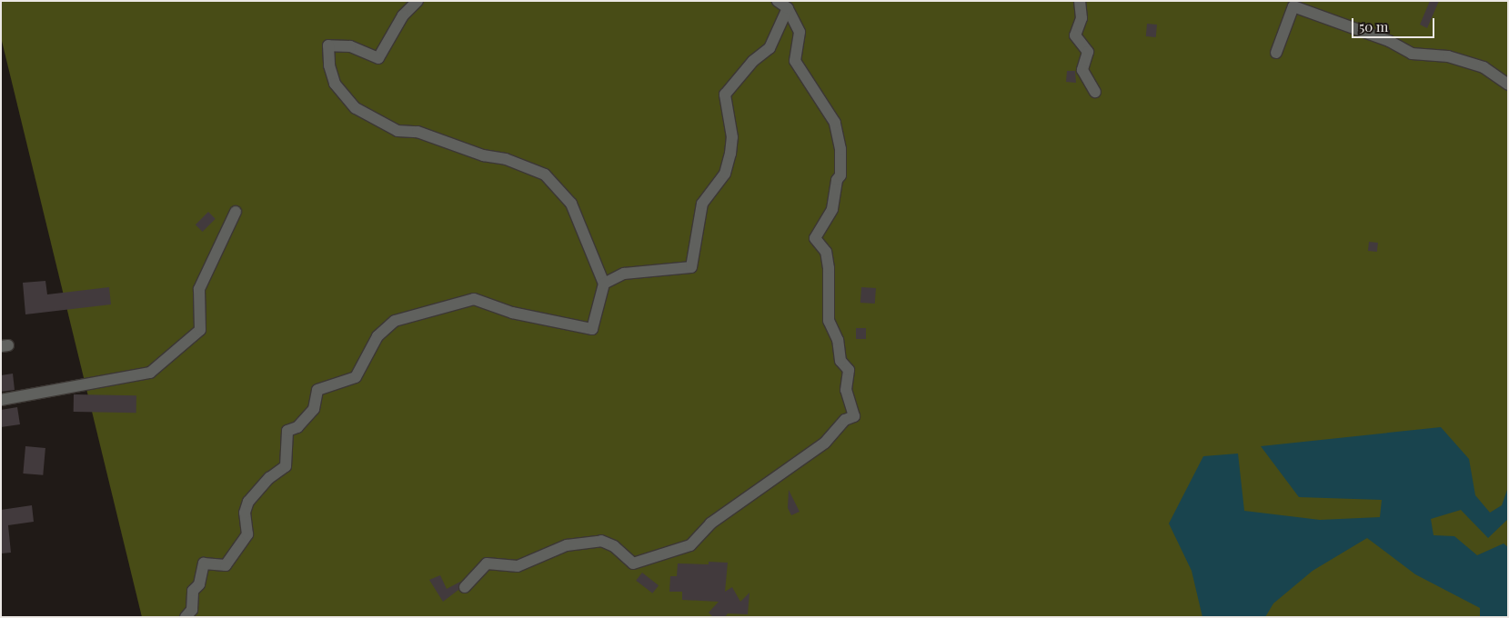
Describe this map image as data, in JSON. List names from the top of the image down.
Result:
{
  "scale_bar": "50 m"
}
